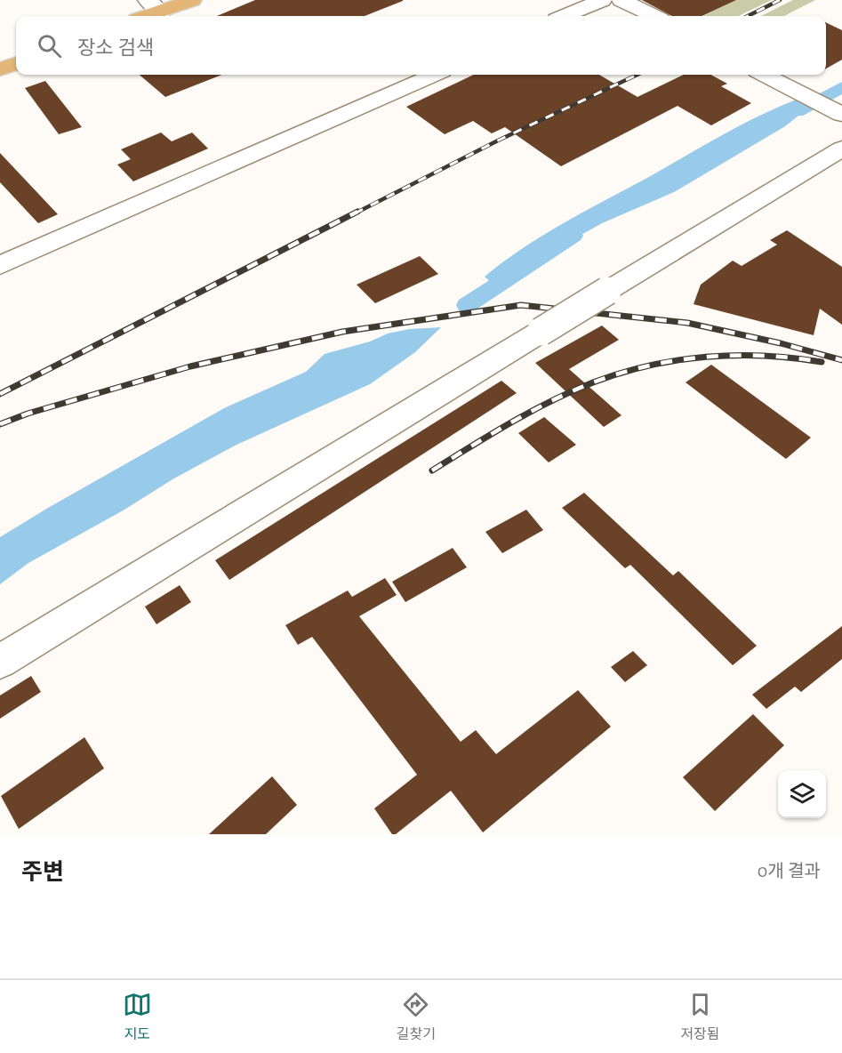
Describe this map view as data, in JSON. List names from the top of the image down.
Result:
{
  "page": {
    "search": "장소 검색",
    "heading": ["주변", "0개 결과"],
    "nav": ["지도", "길찾기", "저장됨"]
  }
}
